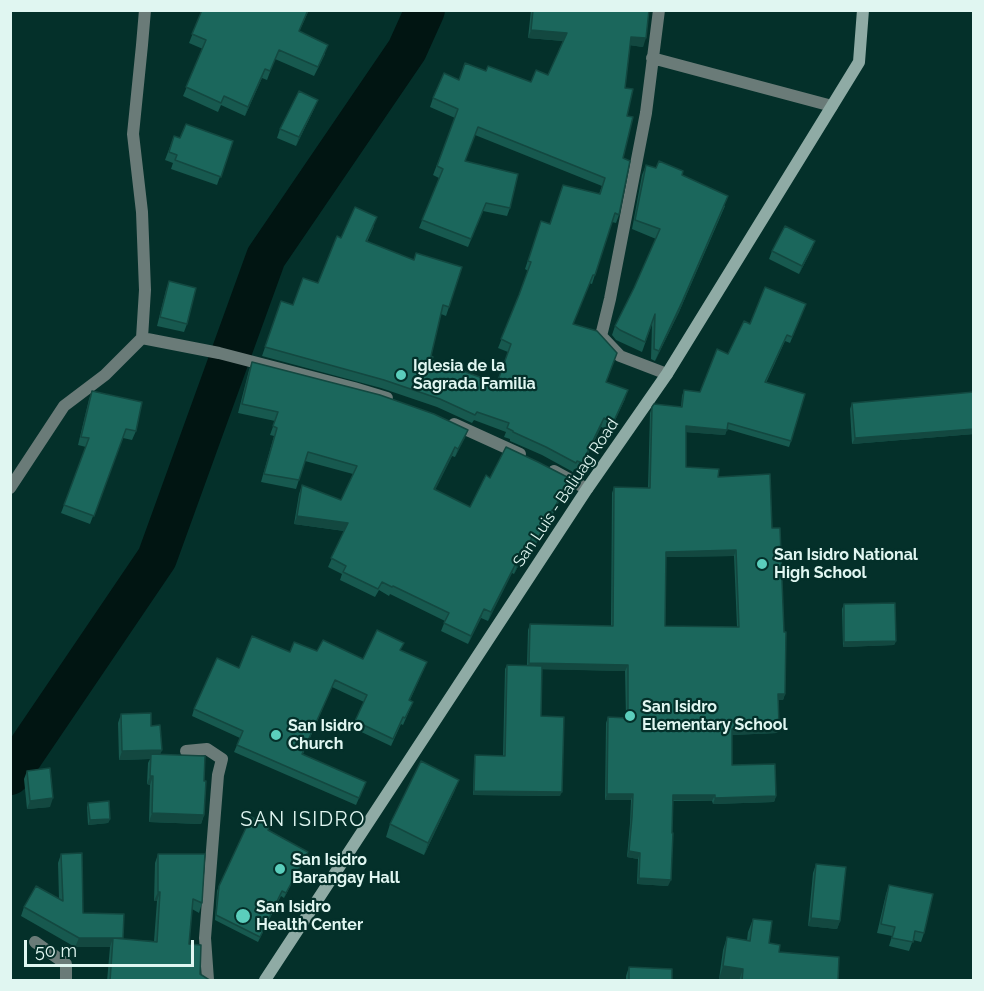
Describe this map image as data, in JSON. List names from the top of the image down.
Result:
{
  "streets": {
    "main road": ["San Luis - Baliuag Road"]
  },
  "districts": ["SAN ISIDRO"],
  "places": [
    "Iglesia de la Sagrada Familia",
    "San Isidro National High School",
    "San Isidro Elementary School",
    "San Isidro Church",
    "San Isidro Barangay Hall",
    "San Isidro Health Center"
  ],
  "scale_bar": "50 m"
}
